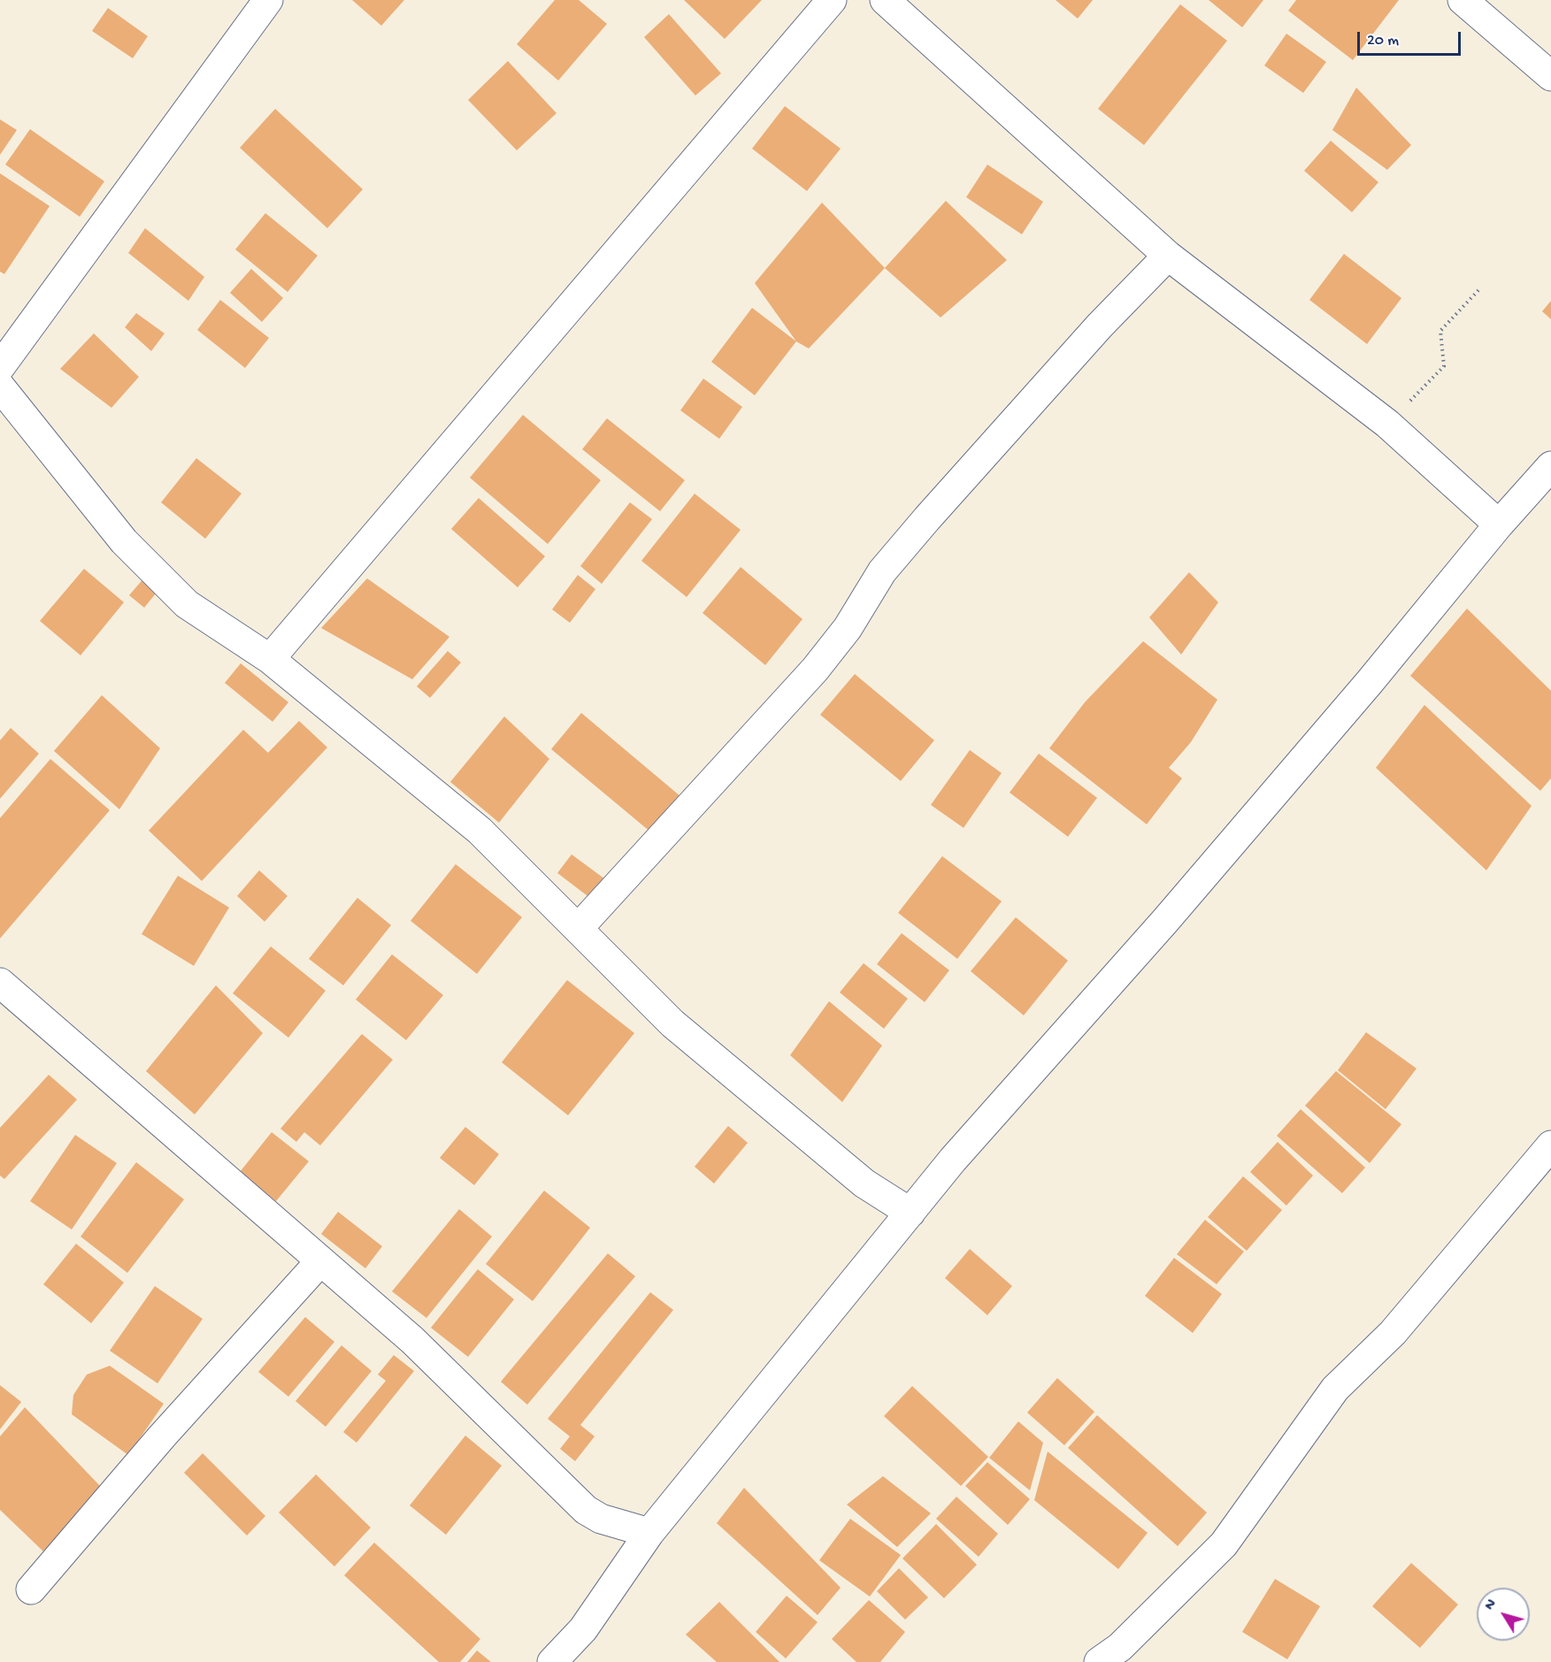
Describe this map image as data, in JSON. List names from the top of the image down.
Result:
{
  "scale_bar": "20 m",
  "north": "top left"
}
